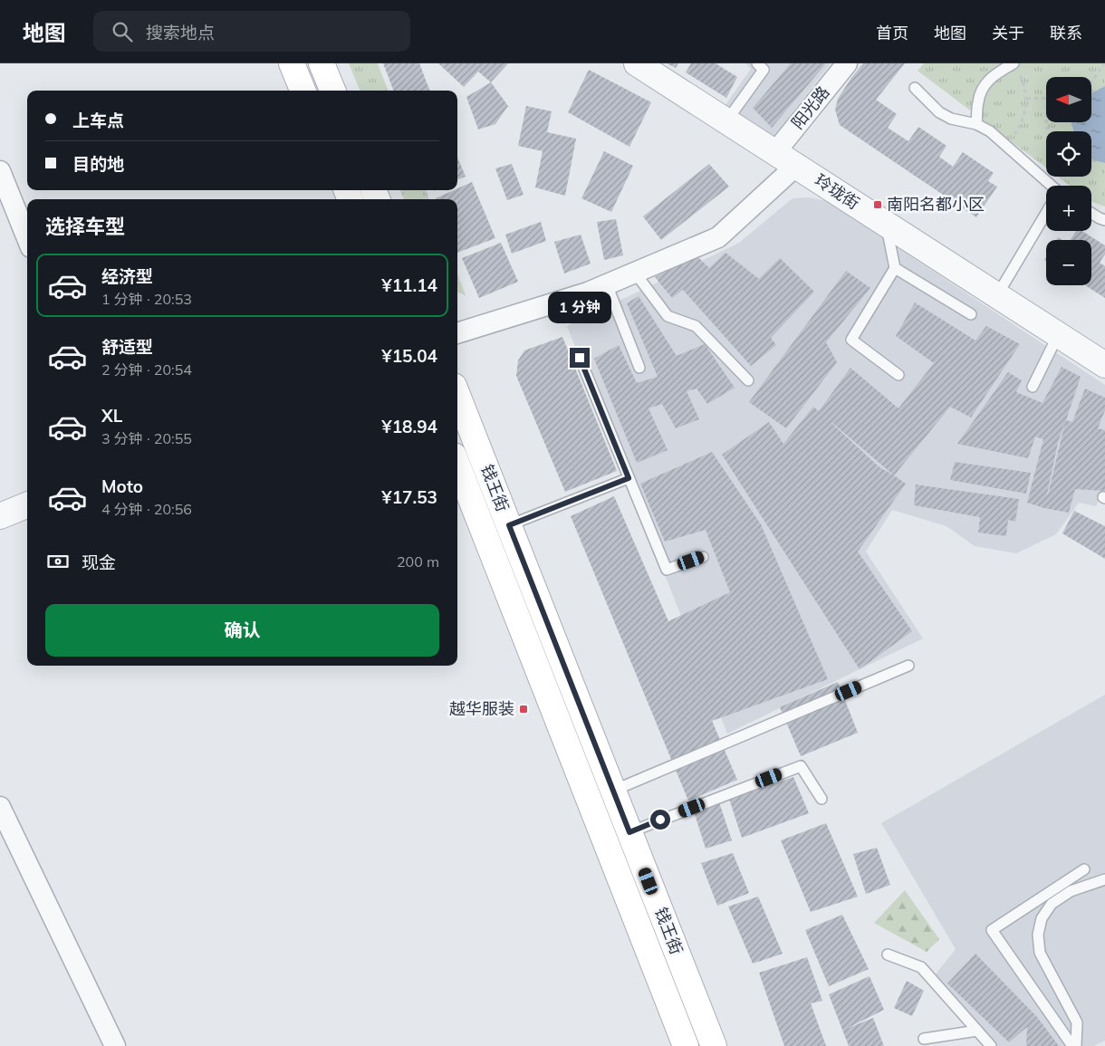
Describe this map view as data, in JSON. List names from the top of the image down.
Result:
{
  "streets": {
    "main road": ["钱王街"],
    "street": ["阳光路", "玲珑街"]
  },
  "crossings": [
    ["阳光路", "玲珑街"]
  ],
  "places": {
    "transit": ["南阳名都小区", "越华服装"]
  },
  "north": "left",
  "page": {
    "header": "地图",
    "search": "搜索地点",
    "nav": [
      "首页",
      "地图",
      "关于",
      "联系"
    ],
    "map_buttons": ["+", "−"],
    "banner": ["上车点", "目的地"],
    "heading": "选择车型",
    "list": [
      {
        "name": "经济型",
        "note": "1 分钟 · 20:53",
        "value": "¥11.14"
      },
      {
        "name": "舒适型",
        "note": "2 分钟 · 20:54",
        "value": "¥15.04"
      },
      {
        "name": "XL",
        "note": "3 分钟 · 20:55",
        "value": "¥18.94"
      },
      {
        "name": "Moto",
        "note": "4 分钟 · 20:56",
        "value": "¥17.53"
      }
    ],
    "bubble": "1 分钟",
    "pay": ["现金", "200 m"],
    "buttons": "确认"
  }
}
